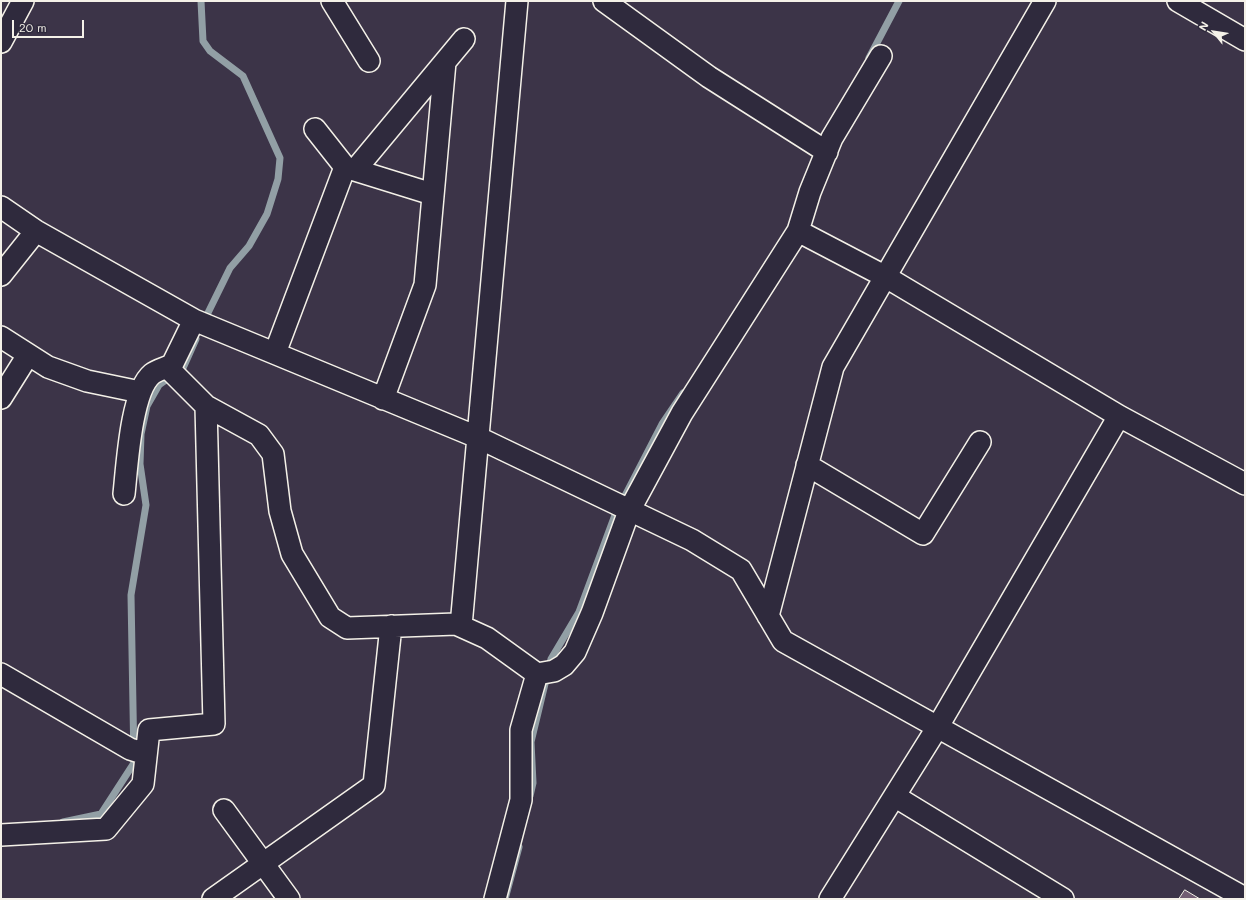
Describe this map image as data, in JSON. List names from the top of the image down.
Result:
{
  "scale_bar": "20 m",
  "north": "top left"
}
